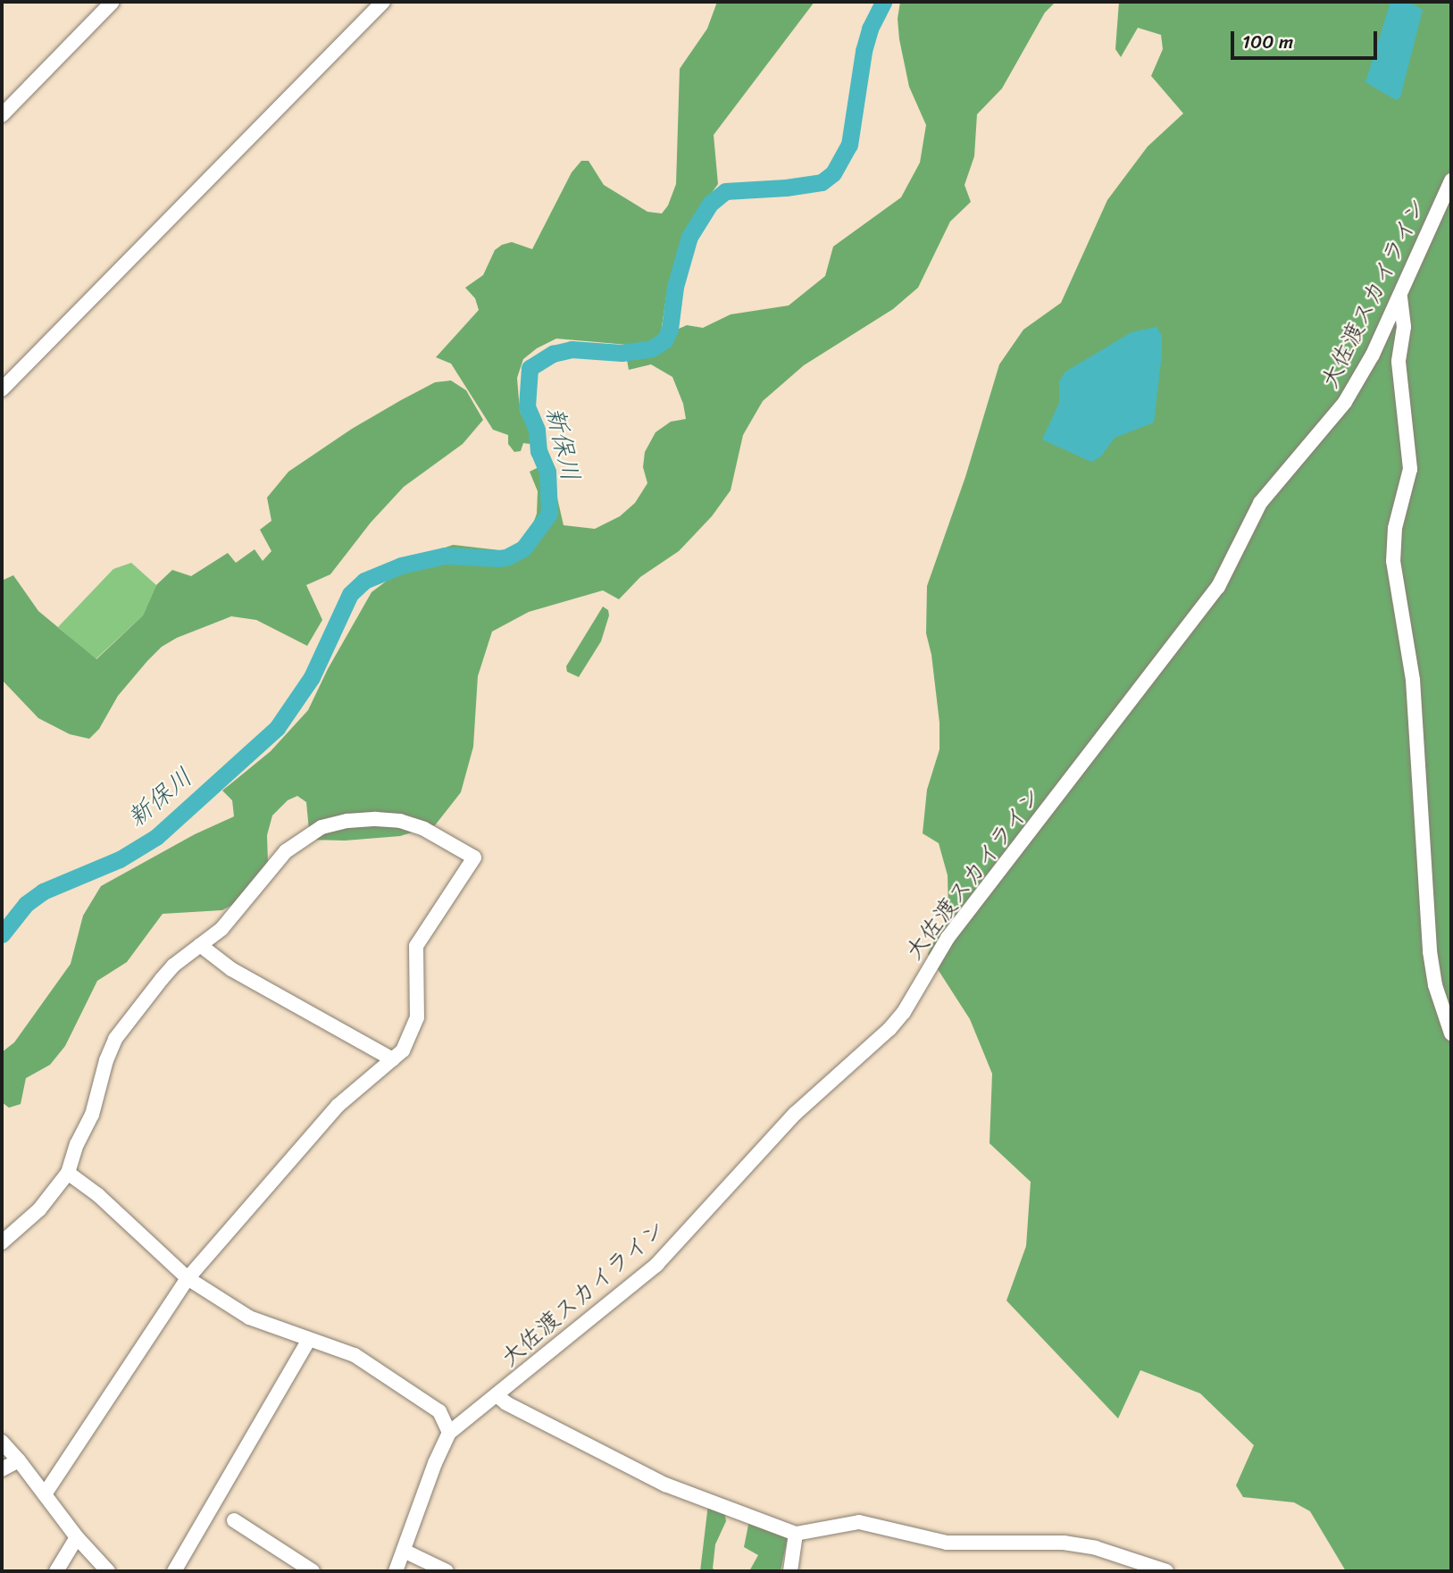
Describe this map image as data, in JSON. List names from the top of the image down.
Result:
{
  "streets": {
    "street": ["大佐渡スカイライン"]
  },
  "water": ["新保川"],
  "scale_bar": "100 m"
}
